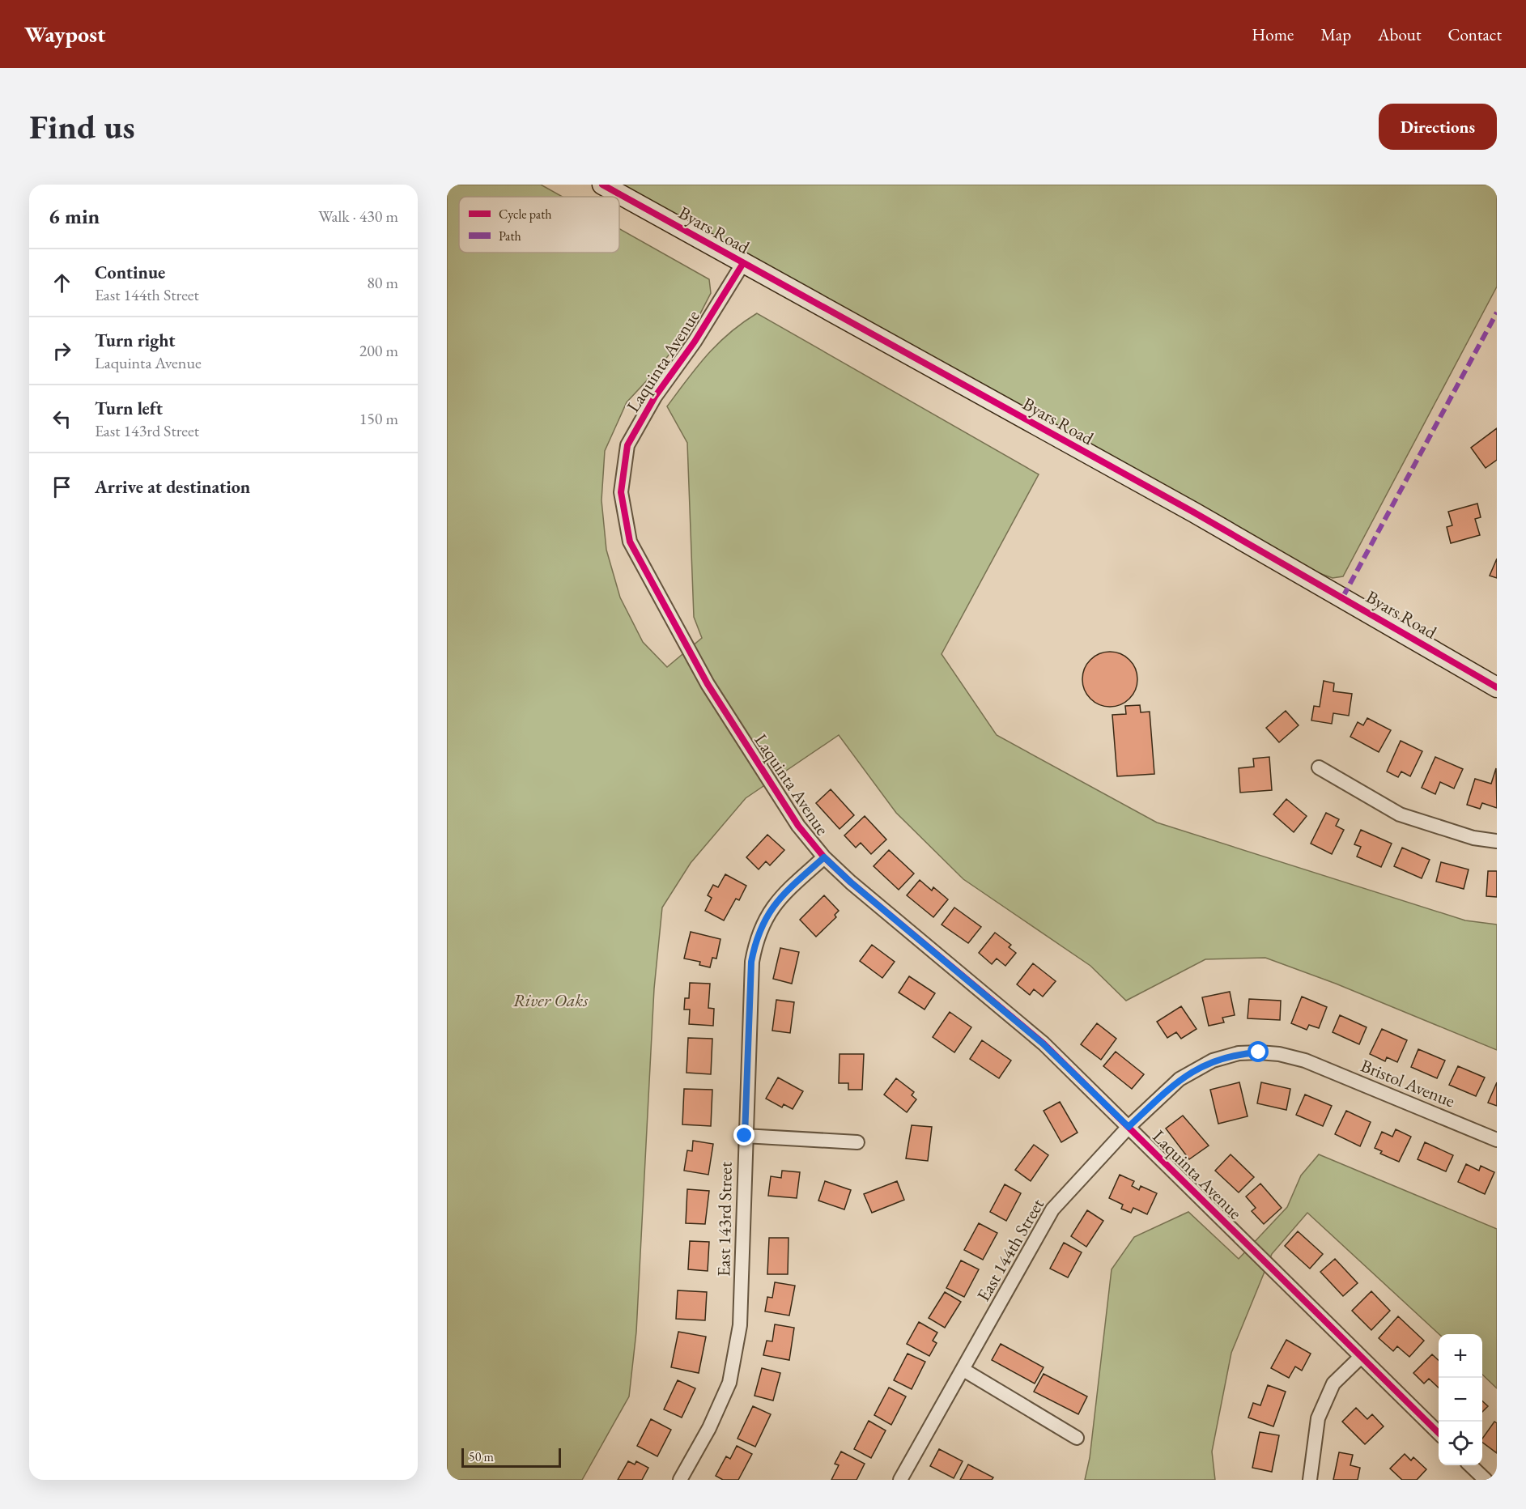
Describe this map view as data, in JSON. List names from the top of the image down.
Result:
{
  "streets": {
    "street": [
      "Byars Road",
      "Laquinta Avenue",
      "Bristol Avenue",
      "East 143rd Street",
      "East 144th Street"
    ]
  },
  "crossings": [
    ["Byars Road", "Laquinta Avenue"],
    ["Laquinta Avenue", "East 143rd Street"],
    ["Laquinta Avenue", "East 144th Street"],
    ["Bristol Avenue", "East 144th Street"]
  ],
  "parks": ["River Oaks"],
  "legend": ["Cycle path", "Path"],
  "scale_bar": "50 m",
  "page": {
    "header": "Waypost",
    "nav": [
      "Home",
      "Map",
      "About",
      "Contact"
    ],
    "buttons": "Directions",
    "title": "Find us",
    "heading": ["6 min", "Walk · 430 m"],
    "list": [
      ["Continue", "East 144th Street", "80 m"],
      ["Turn right", "Laquinta Avenue", "200 m"],
      ["Turn left", "East 143rd Street", "150 m"],
      "Arrive at destination"
    ],
    "map_buttons": ["+", "−"],
    "scale": "50 m"
  }
}
